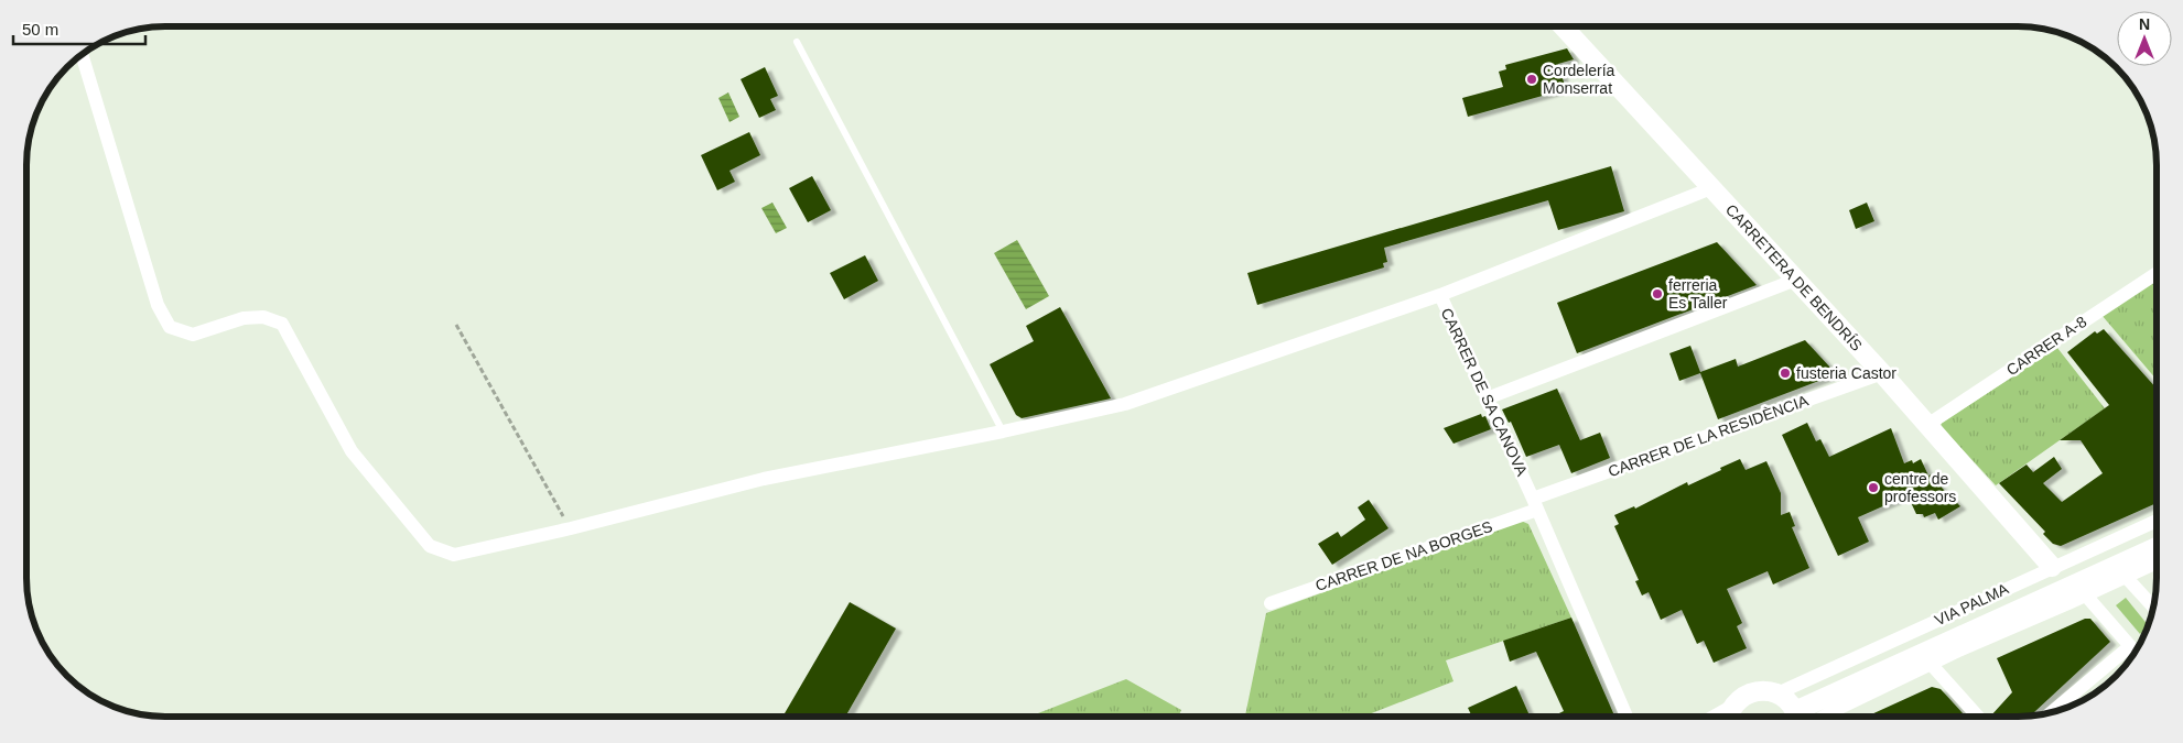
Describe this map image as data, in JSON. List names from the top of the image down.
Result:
{
  "streets": {
    "street": [
      "CARRETERA DE BENDRÍS",
      "CARRER A-8",
      "CARRER DE SA CANOVA",
      "CARRER DE LA RESIDÈNCIA",
      "CARRER DE NA BORGES",
      "VIA PALMA"
    ]
  },
  "crossings": [
    ["CARRETERA DE BENDRÍS", "CARRER A-8"],
    ["CARRETERA DE BENDRÍS", "CARRER DE SA CANOVA"],
    ["CARRETERA DE BENDRÍS", "CARRER DE LA RESIDÈNCIA"],
    ["CARRETERA DE BENDRÍS", "VIA PALMA"],
    ["CARRER DE SA CANOVA", "CARRER DE LA RESIDÈNCIA"],
    ["CARRER DE SA CANOVA", "CARRER DE NA BORGES"],
    ["CARRER DE LA RESIDÈNCIA", "CARRER DE NA BORGES"]
  ],
  "places": [
    "Cordelería Monserrat",
    "ferreria Es Taller",
    "fusteria Castor",
    "centre de professors"
  ],
  "scale_bar": "50 m",
  "north": "top"
}
